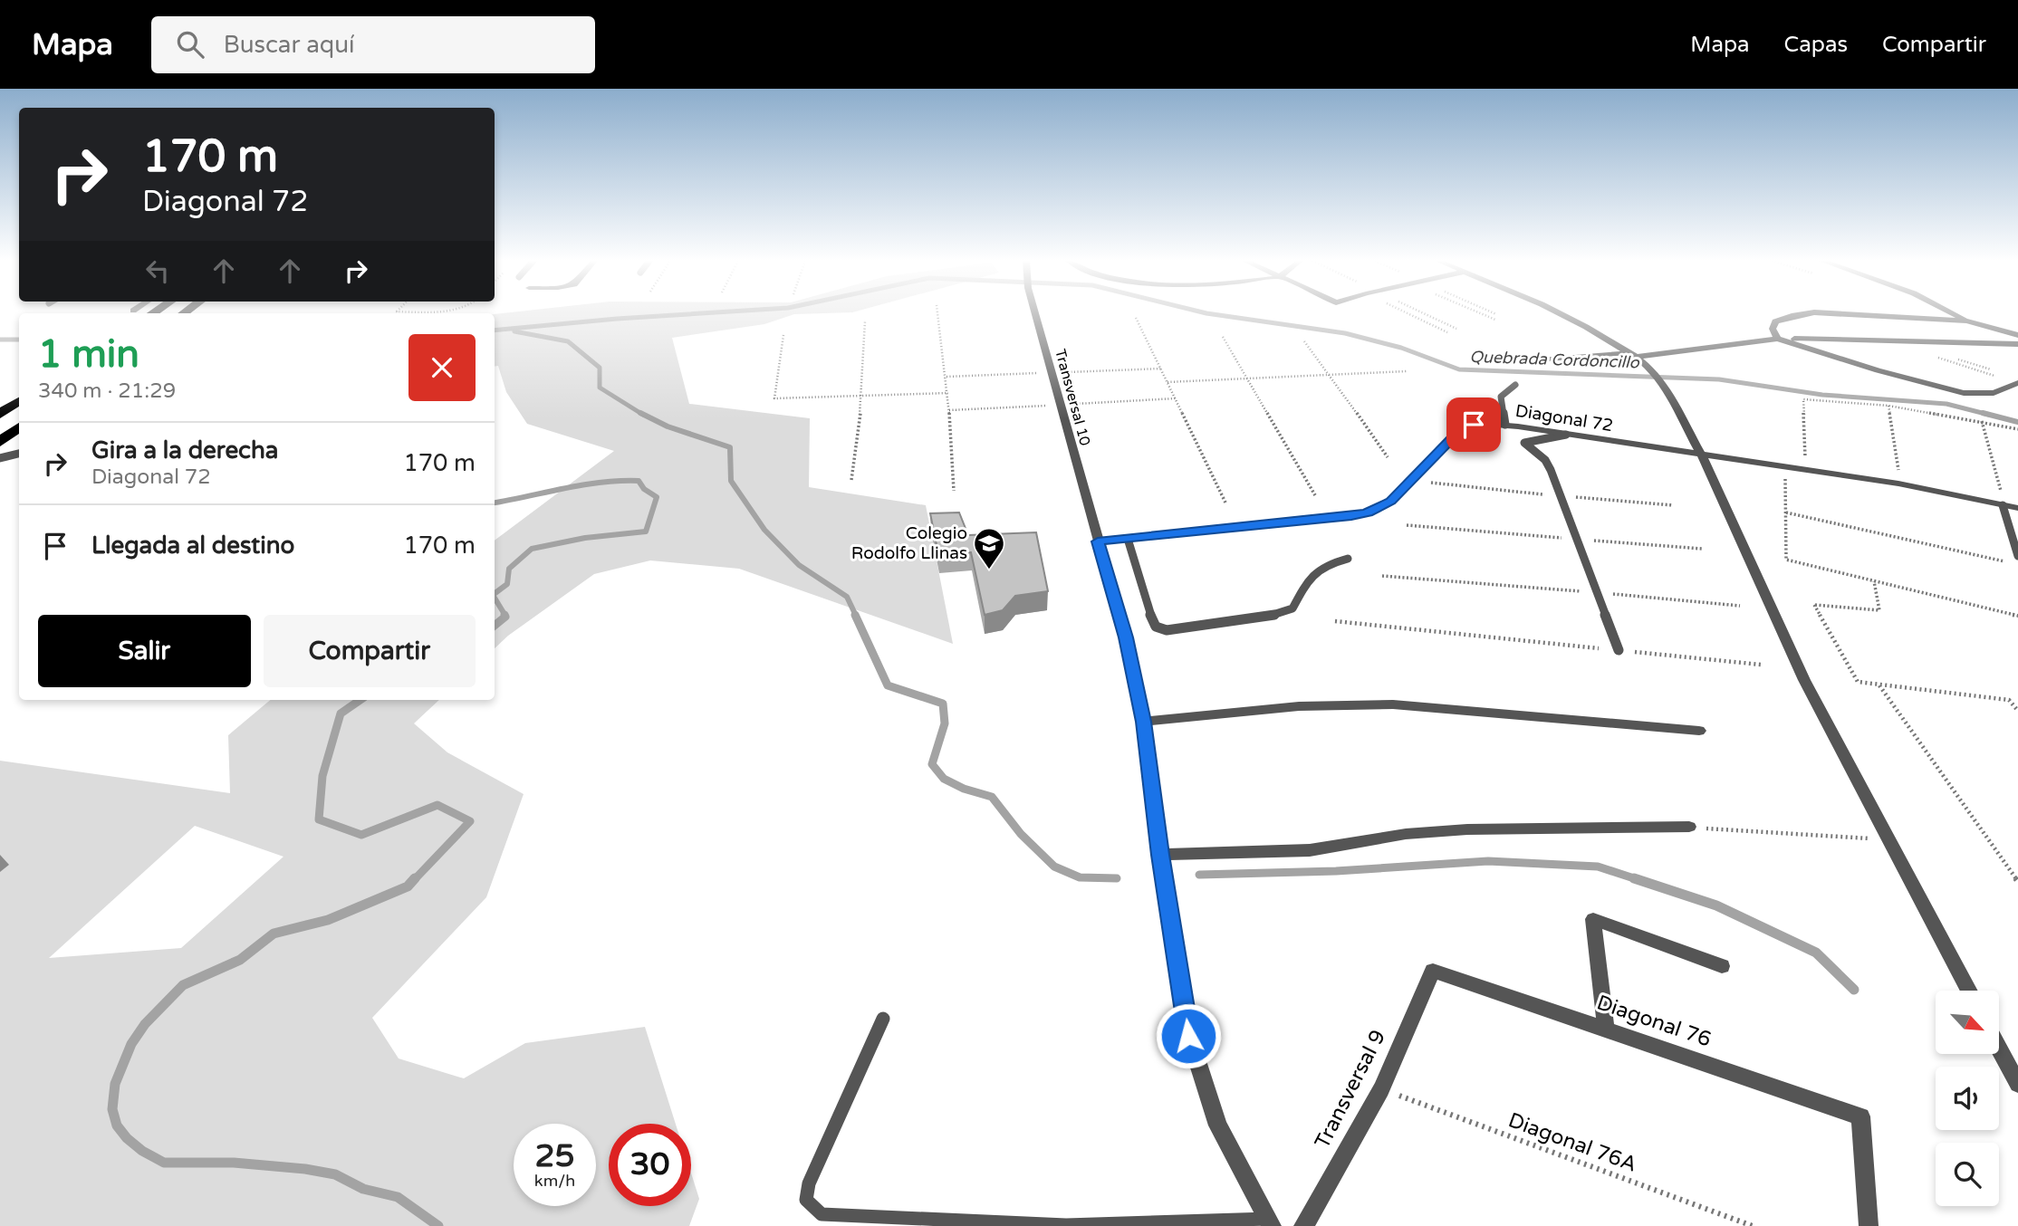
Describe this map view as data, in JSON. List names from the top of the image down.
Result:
{
  "streets": {
    "street": [
      "Transversal 10",
      "Diagonal 72",
      "Diagonal 76",
      "Transversal 9"
    ],
    "path": ["Diagonal 76A"]
  },
  "crossings": [
    ["Transversal 10", "Diagonal 72"],
    ["Diagonal 76", "Transversal 9"],
    ["Transversal 9", "Diagonal 76A"]
  ],
  "water": ["Quebrada Cordoncillo"],
  "places": {
    "school or university": ["Colegio Rodolfo Llinas"]
  },
  "north": "bottom right",
  "page": {
    "header": "Mapa",
    "search": "Buscar aquí",
    "nav": ["Mapa", "Capas", "Compartir"],
    "turn": ["170 m", "Diagonal 72"],
    "heading": ["1 min", "340 m · 21:29"],
    "list": [
      {
        "name": "Gira a la derecha",
        "note": "Diagonal 72",
        "value": "170 m"
      },
      {
        "name": "Llegada al destino",
        "value": "170 m"
      }
    ],
    "buttons": ["Salir", "Compartir"],
    "speed": "25 km/h",
    "limit": "30"
  }
}
